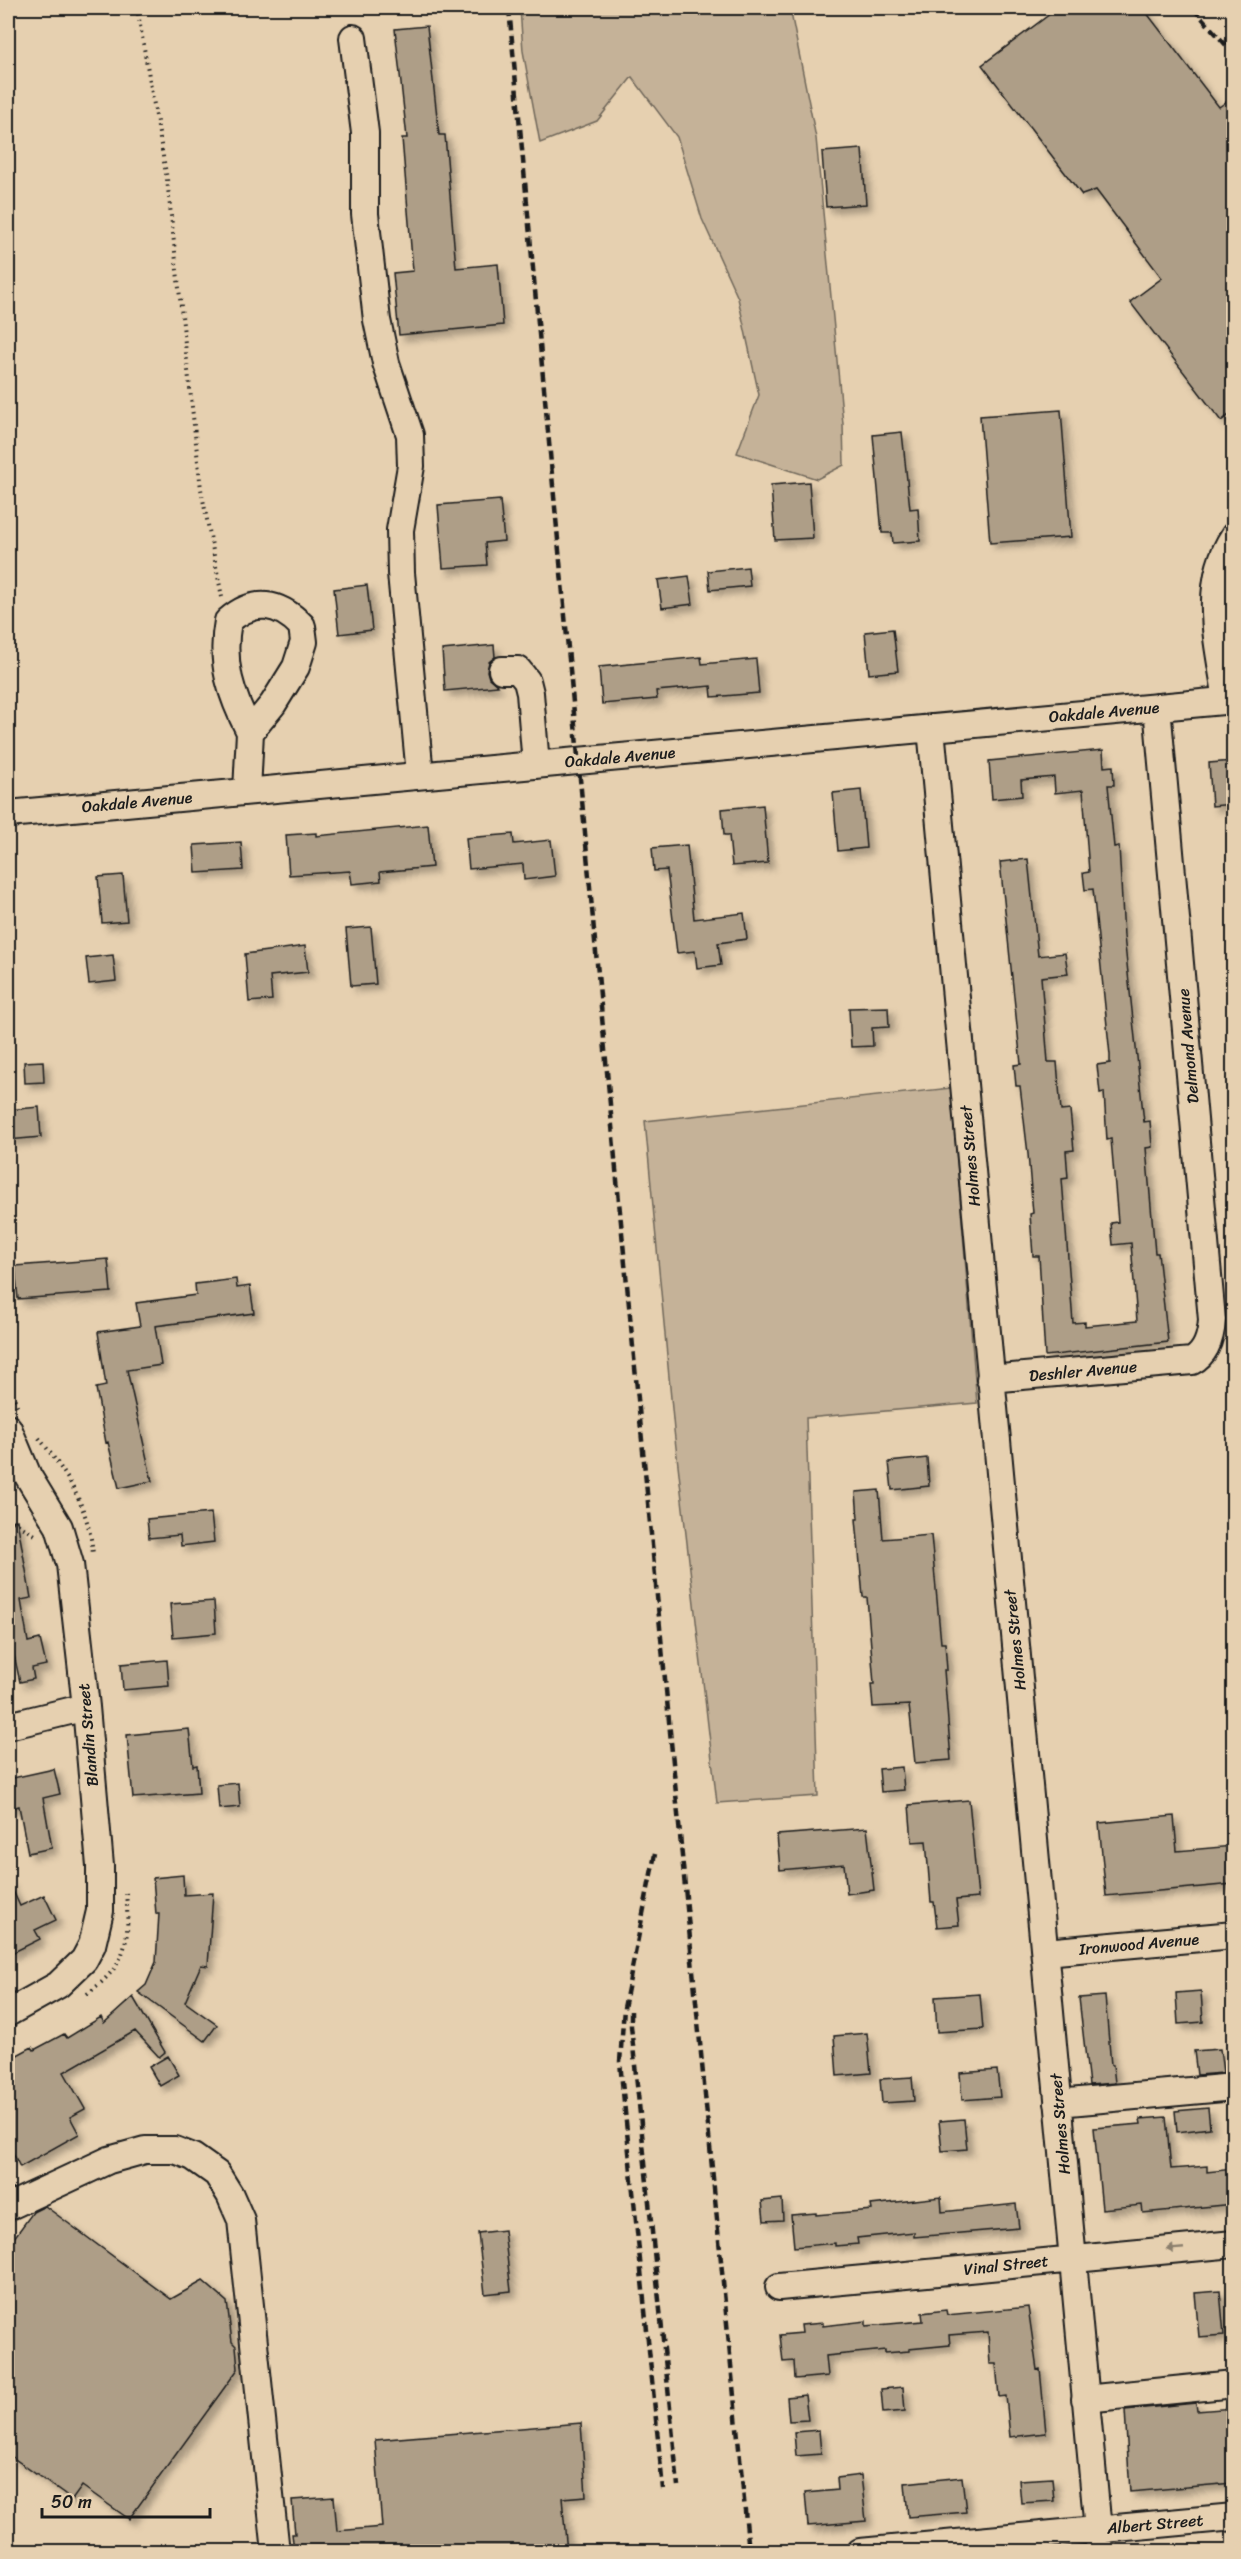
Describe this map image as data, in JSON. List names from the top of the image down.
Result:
{
  "streets": {
    "street": [
      "Oakdale Avenue",
      "Delmond Avenue",
      "Holmes Street",
      "Deshler Avenue",
      "Blandin Street",
      "Ironwood Avenue",
      "Vinal Street",
      "Albert Street"
    ]
  },
  "crossings": [
    ["Oakdale Avenue", "Delmond Avenue"],
    ["Oakdale Avenue", "Holmes Street"],
    ["Delmond Avenue", "Deshler Avenue"],
    ["Holmes Street", "Deshler Avenue"],
    ["Holmes Street", "Ironwood Avenue"],
    ["Holmes Street", "Vinal Street"],
    ["Holmes Street", "Albert Street"]
  ],
  "scale_bar": "50 m"
}
